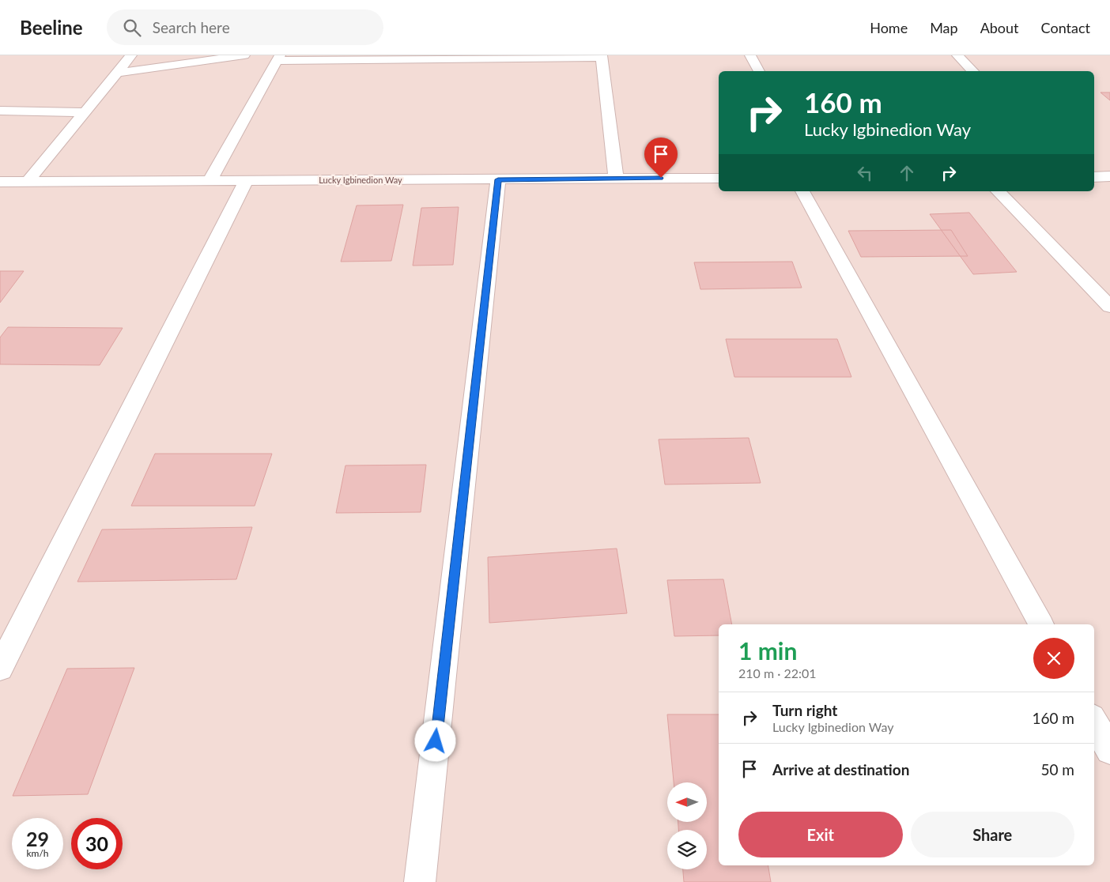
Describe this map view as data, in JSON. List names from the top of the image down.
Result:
{
  "streets": {
    "street": ["Lucky Igbinedion Way"]
  },
  "north": "left",
  "page": {
    "header": "Beeline",
    "search": "Search here",
    "nav": [
      "Home",
      "Map",
      "About",
      "Contact"
    ],
    "turn": ["160 m", "Lucky Igbinedion Way"],
    "heading": ["1 min", "210 m · 22:01"],
    "list": [
      {
        "name": "Turn right",
        "note": "Lucky Igbinedion Way",
        "value": "160 m"
      },
      {
        "name": "Arrive at destination",
        "value": "50 m"
      }
    ],
    "buttons": ["Exit", "Share"],
    "speed": "29 km/h",
    "limit": "30"
  }
}
